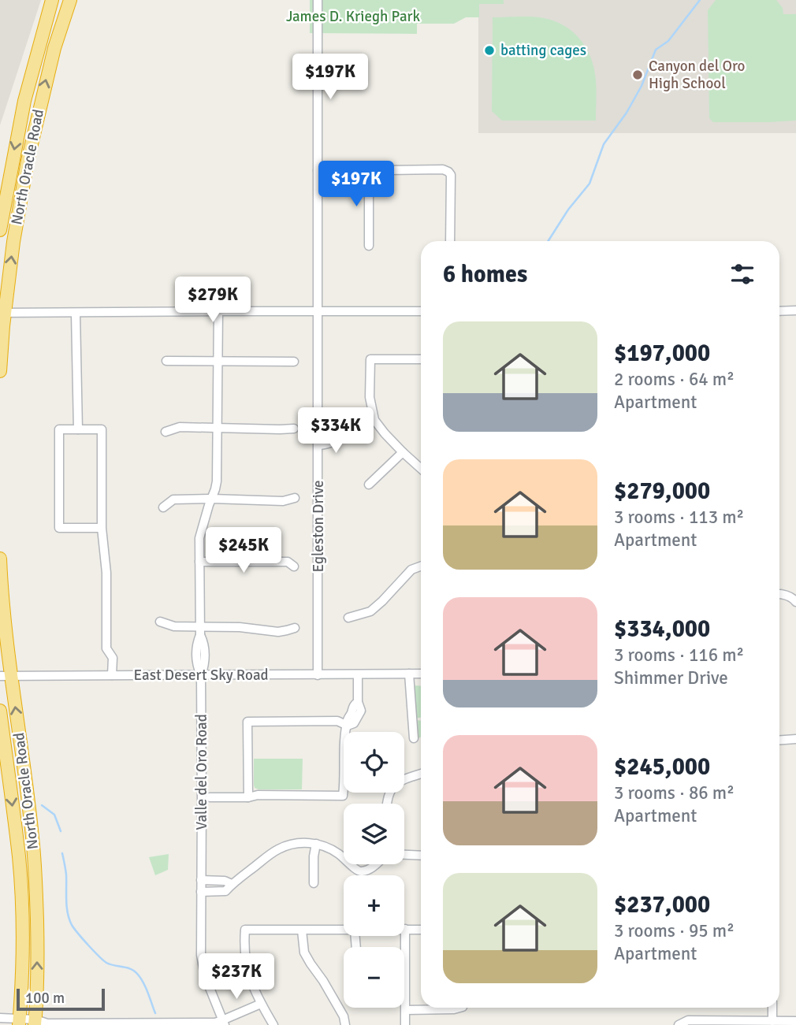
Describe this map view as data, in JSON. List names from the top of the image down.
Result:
{
  "streets": {
    "highway": ["North Oracle Road"],
    "street": ["Egleston Drive", "East Desert Sky Road", "Valle del Oro Road"]
  },
  "crossings": [
    ["North Oracle Road", "East Desert Sky Road"],
    ["Egleston Drive", "East Desert Sky Road"],
    ["East Desert Sky Road", "Valle del Oro Road"]
  ],
  "parks": ["James D. Kriegh Park"],
  "places": ["batting cages", "Canyon del Oro High School"],
  "scale_bar": "100 m",
  "page": {
    "price": [
      "$197K",
      "$197K",
      "$279K",
      "$334K",
      "$245K",
      "$237K"
    ],
    "heading": "6 homes",
    "list": [
      {
        "name": "$197,000",
        "note": "2 rooms · 64 m² · Apartment"
      },
      {
        "name": "$279,000",
        "note": "3 rooms · 113 m² · Apartment"
      },
      {
        "name": "$334,000",
        "note": "3 rooms · 116 m² · Shimmer Drive"
      },
      {
        "name": "$245,000",
        "note": "3 rooms · 86 m² · Apartment"
      },
      {
        "name": "$237,000",
        "note": "3 rooms · 95 m² · Apartment"
      }
    ],
    "map_buttons": ["+", "−"],
    "scale": "100 m"
  }
}
